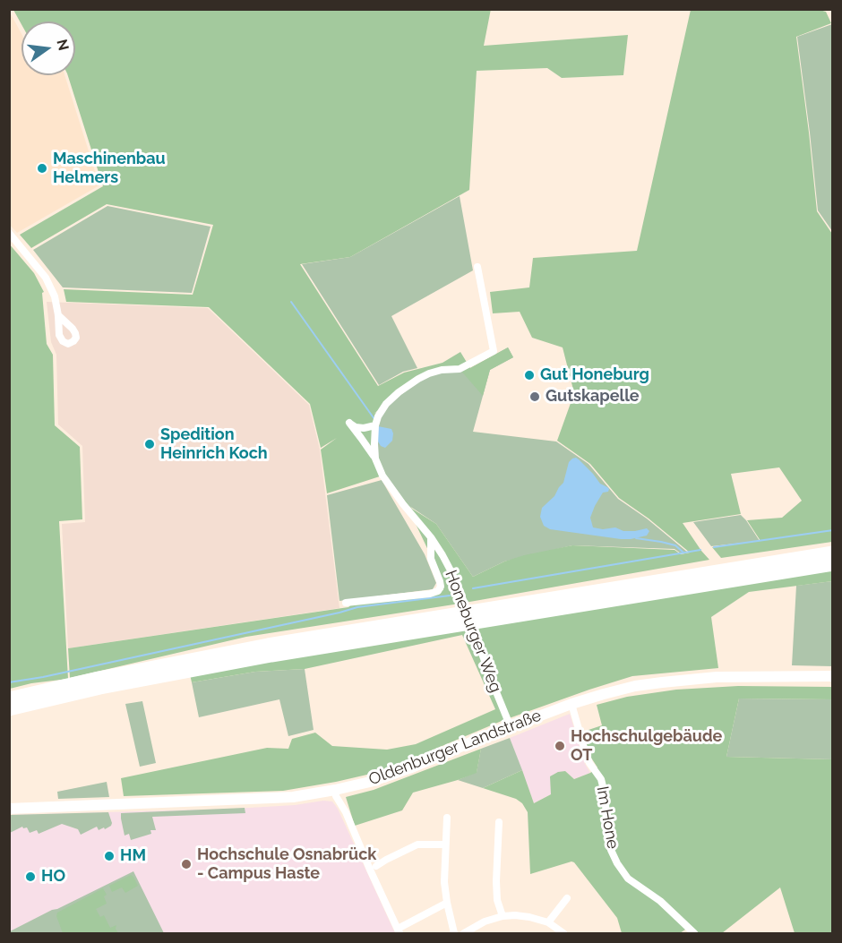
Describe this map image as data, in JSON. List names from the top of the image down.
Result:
{
  "streets": {
    "street": ["Honeburger Weg", "Oldenburger Landstraße", "Im Hone"]
  },
  "crossings": [
    ["Honeburger Weg", "Oldenburger Landstraße"],
    ["Oldenburger Landstraße", "Im Hone"]
  ],
  "places": [
    "Maschinenbau Helmers",
    "Gut Honeburg",
    "Gutskapelle",
    "Spedition Heinrich Koch",
    "Hochschulgebäude OT",
    "HM",
    "Hochschule Osnabrück - Campus Haste",
    "HO"
  ],
  "north": "right"
}
